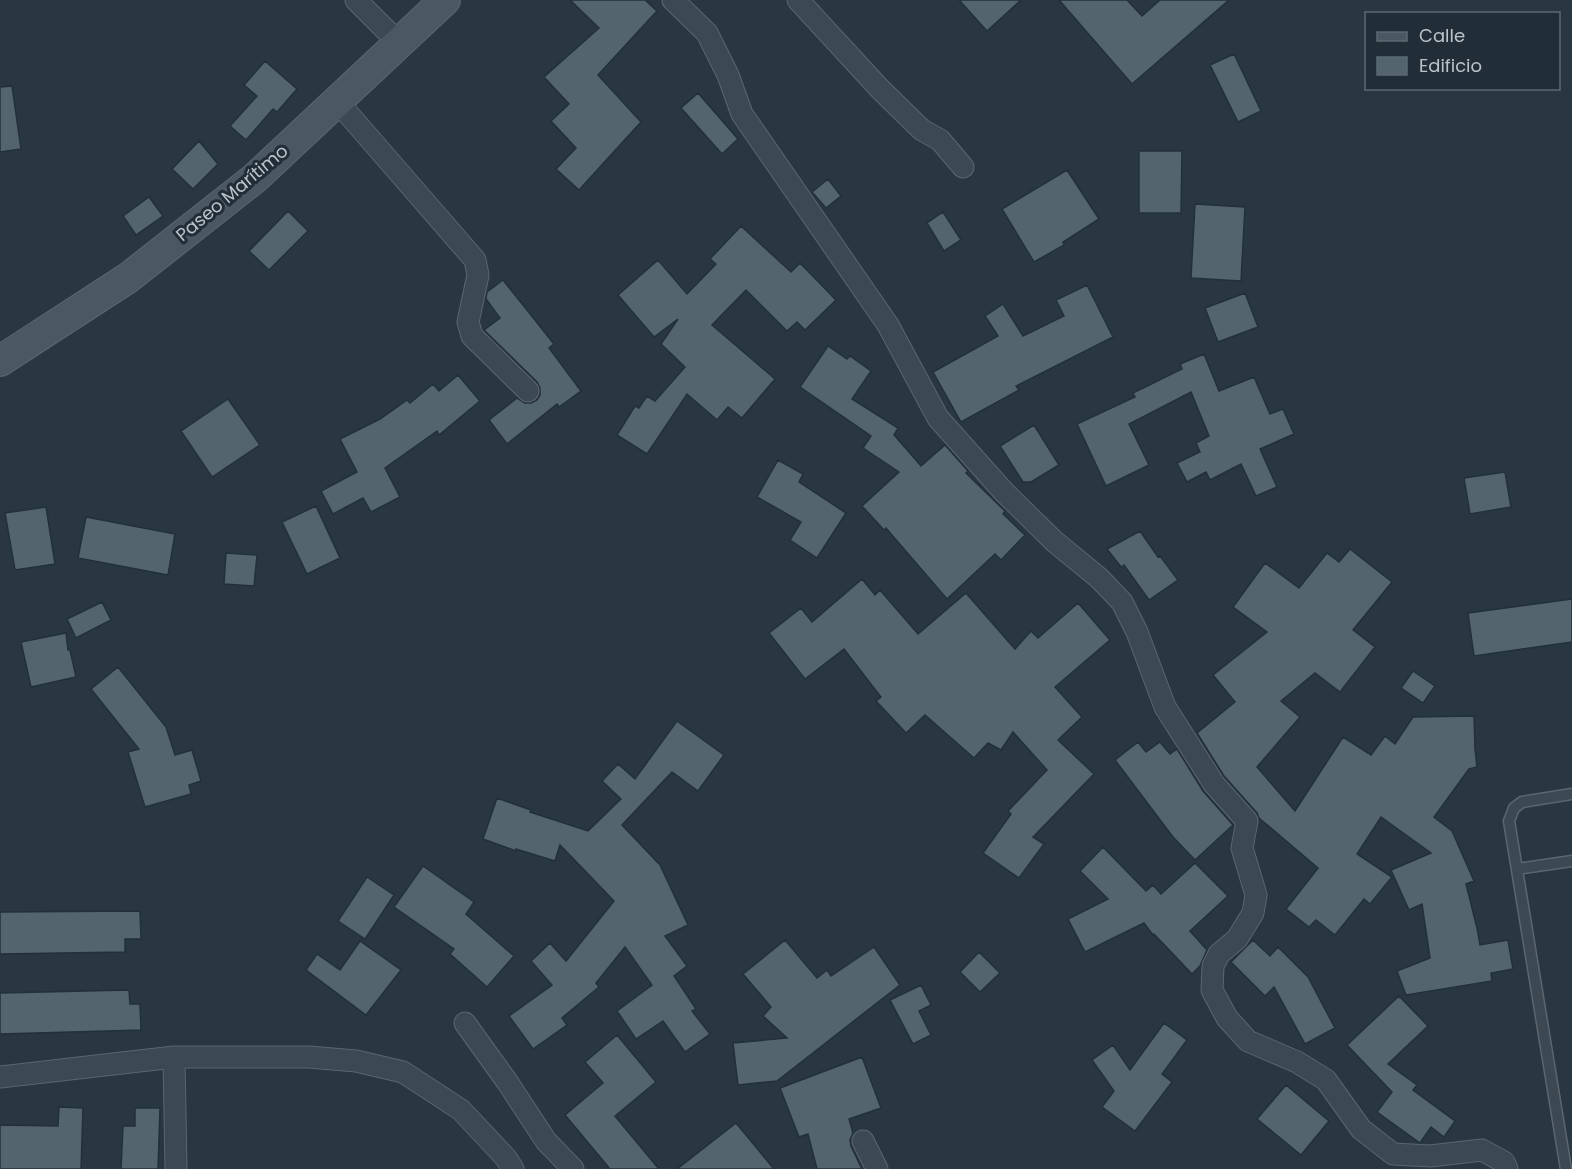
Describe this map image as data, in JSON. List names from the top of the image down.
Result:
{
  "streets": {
    "main road": ["Paseo Marítimo"]
  },
  "legend": ["Calle", "Edificio"]
}
